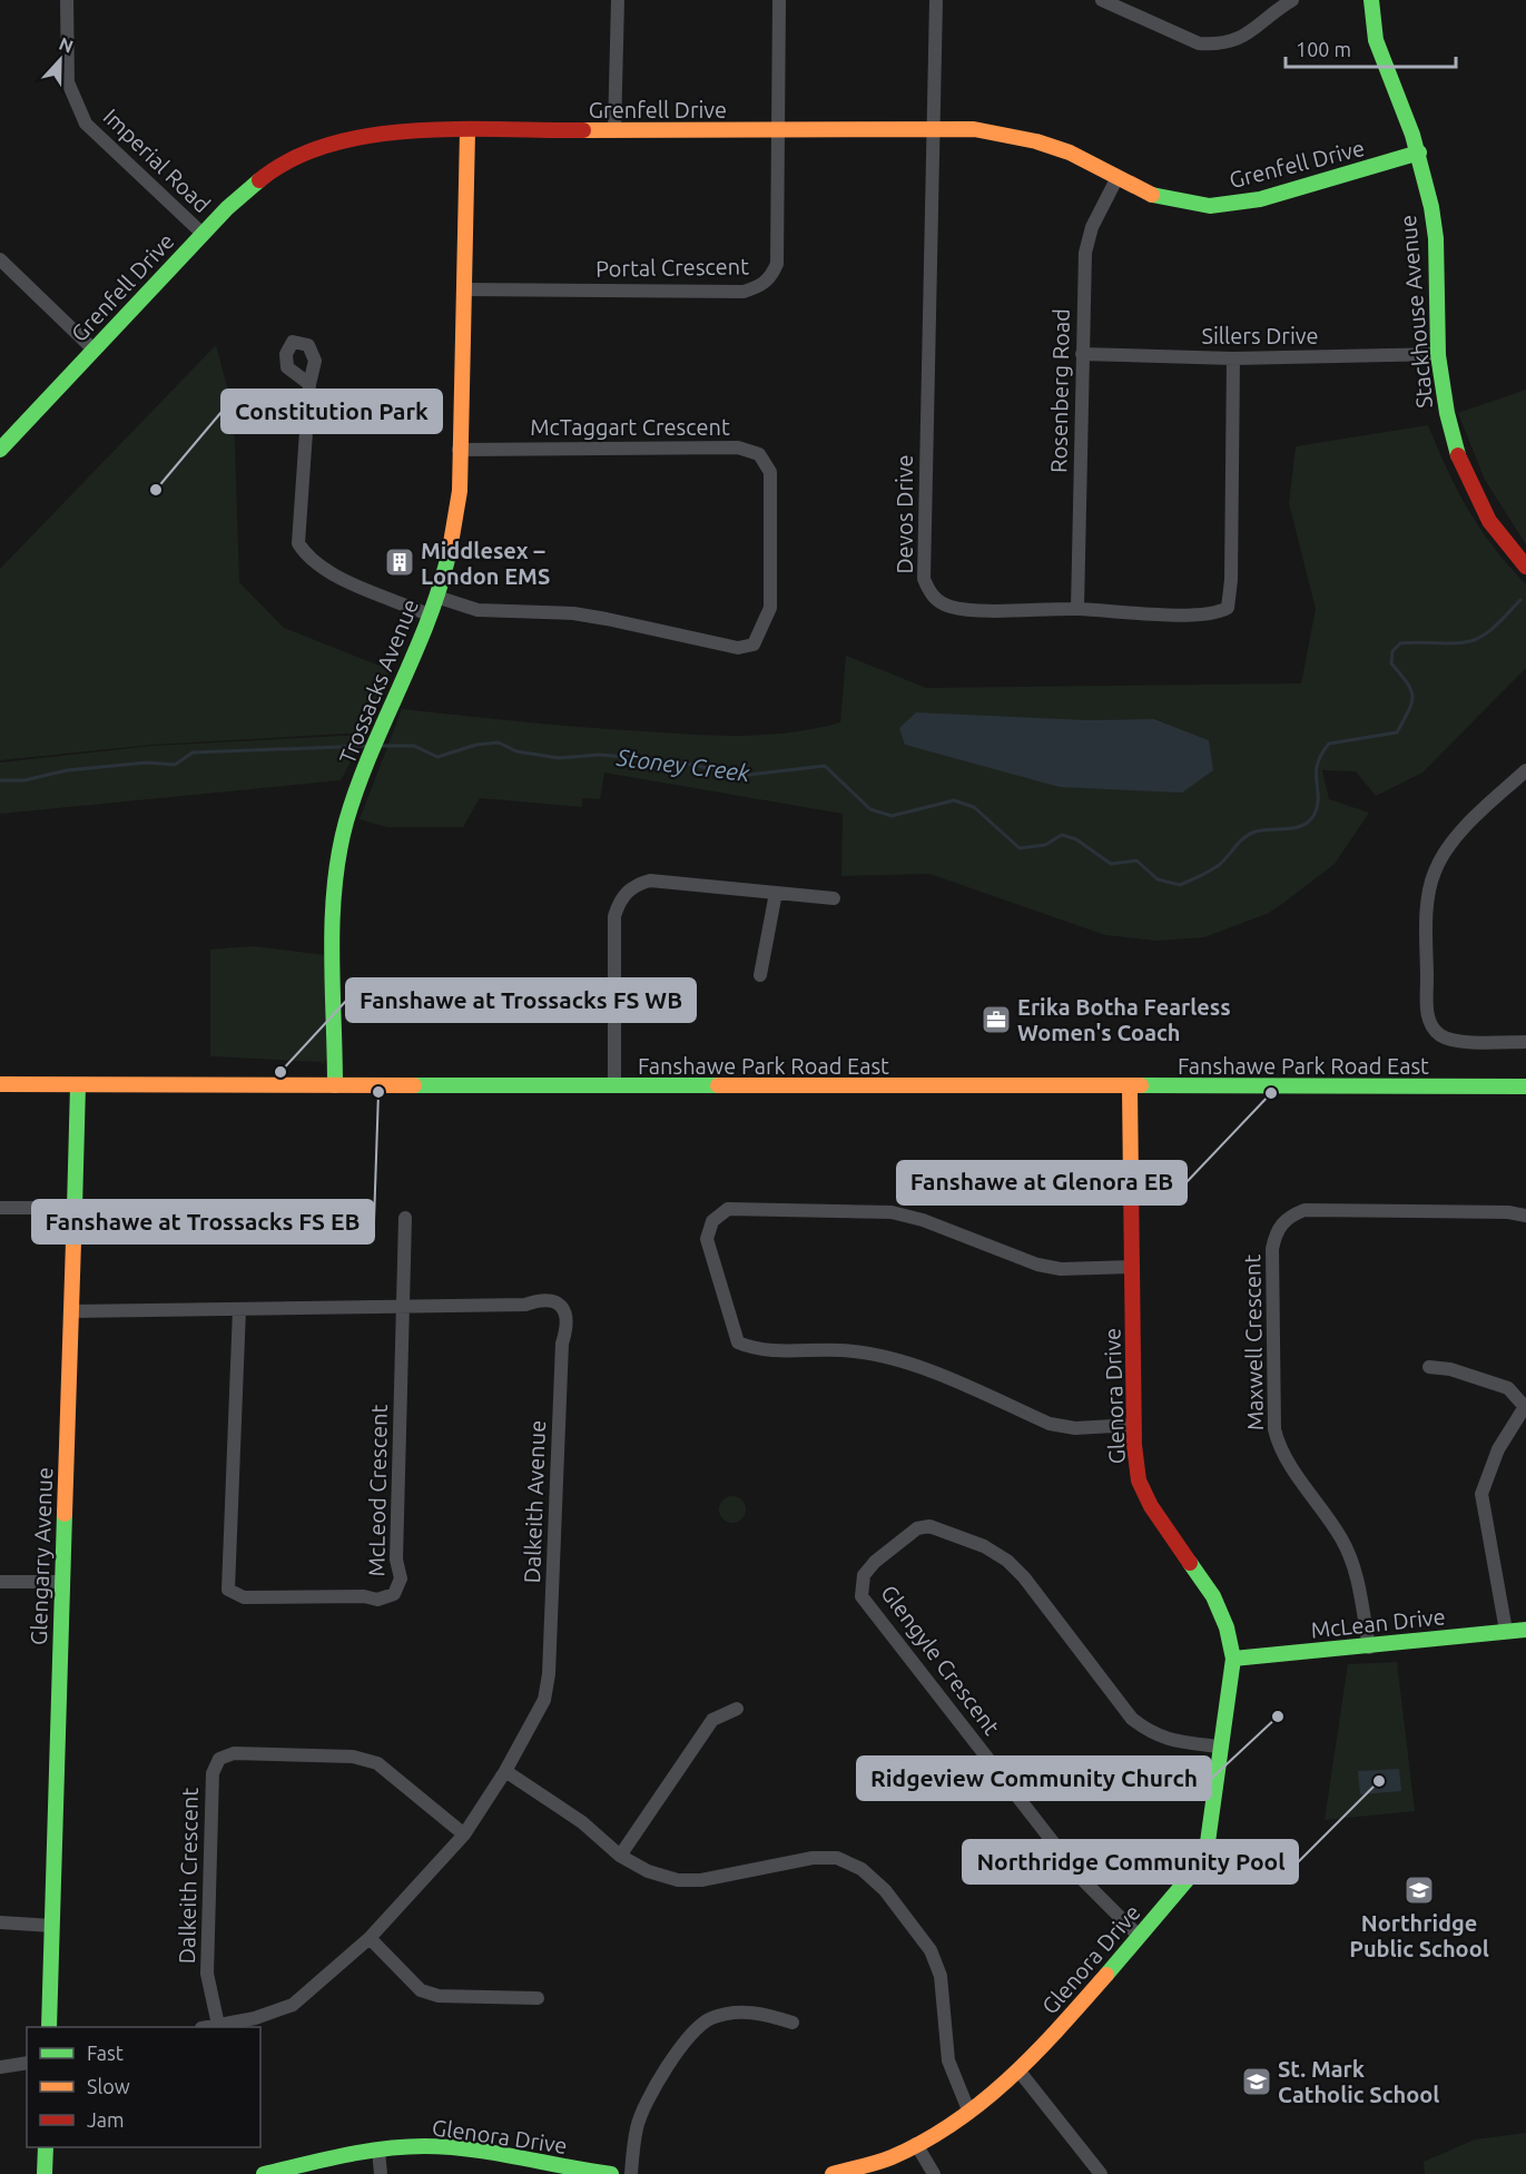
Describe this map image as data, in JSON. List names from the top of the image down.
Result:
{
  "streets": {
    "street": [
      "Grenfell Drive",
      "Imperial Road",
      "Portal Crescent",
      "Stackhouse Avenue",
      "Sillers Drive",
      "Rosenberg Road",
      "McTaggart Crescent",
      "Devos Drive",
      "Trossacks Avenue",
      "Fanshawe Park Road East",
      "Maxwell Crescent",
      "Glenora Drive",
      "McLeod Crescent",
      "Dalkeith Avenue",
      "Glengarry Avenue",
      "McLean Drive",
      "Glengyle Crescent",
      "Dalkeith Crescent"
    ]
  },
  "crossings": [
    ["Grenfell Drive", "Imperial Road"],
    ["Grenfell Drive", "Portal Crescent"],
    ["Grenfell Drive", "Stackhouse Avenue"],
    ["Grenfell Drive", "Rosenberg Road"],
    ["Grenfell Drive", "Devos Drive"],
    ["Grenfell Drive", "Trossacks Avenue"],
    ["Portal Crescent", "Trossacks Avenue"],
    ["Stackhouse Avenue", "Sillers Drive"],
    ["Sillers Drive", "Rosenberg Road"],
    ["Sillers Drive", "Devos Drive"],
    ["Rosenberg Road", "Devos Drive"],
    ["McTaggart Crescent", "Trossacks Avenue"],
    ["Trossacks Avenue", "Fanshawe Park Road East"],
    ["Fanshawe Park Road East", "Glenora Drive"],
    ["Fanshawe Park Road East", "Glengarry Avenue"],
    ["Maxwell Crescent", "McLean Drive"],
    ["Glenora Drive", "McLean Drive"],
    ["Glenora Drive", "Glengyle Crescent"],
    ["McLeod Crescent", "Dalkeith Avenue"],
    ["Dalkeith Avenue", "Glengarry Avenue"],
    ["Dalkeith Avenue", "Dalkeith Crescent"]
  ],
  "water": ["Stoney Creek"],
  "places": {
    "other": [
      "Constitution Park",
      "Fanshawe at Trossacks FS WB",
      "Fanshawe at Trossacks FS EB",
      "Fanshawe at Glenora EB",
      "Ridgeview Community Church",
      "Northridge Community Pool"
    ],
    "building": ["Middlesex – London EMS"],
    "office": ["Erika Botha Fearless Women's Coach"],
    "school or university": ["Northridge Public School", "St. Mark Catholic School"]
  },
  "legend": ["Fast", "Slow", "Jam"],
  "scale_bar": "100 m",
  "north": "top"
}
